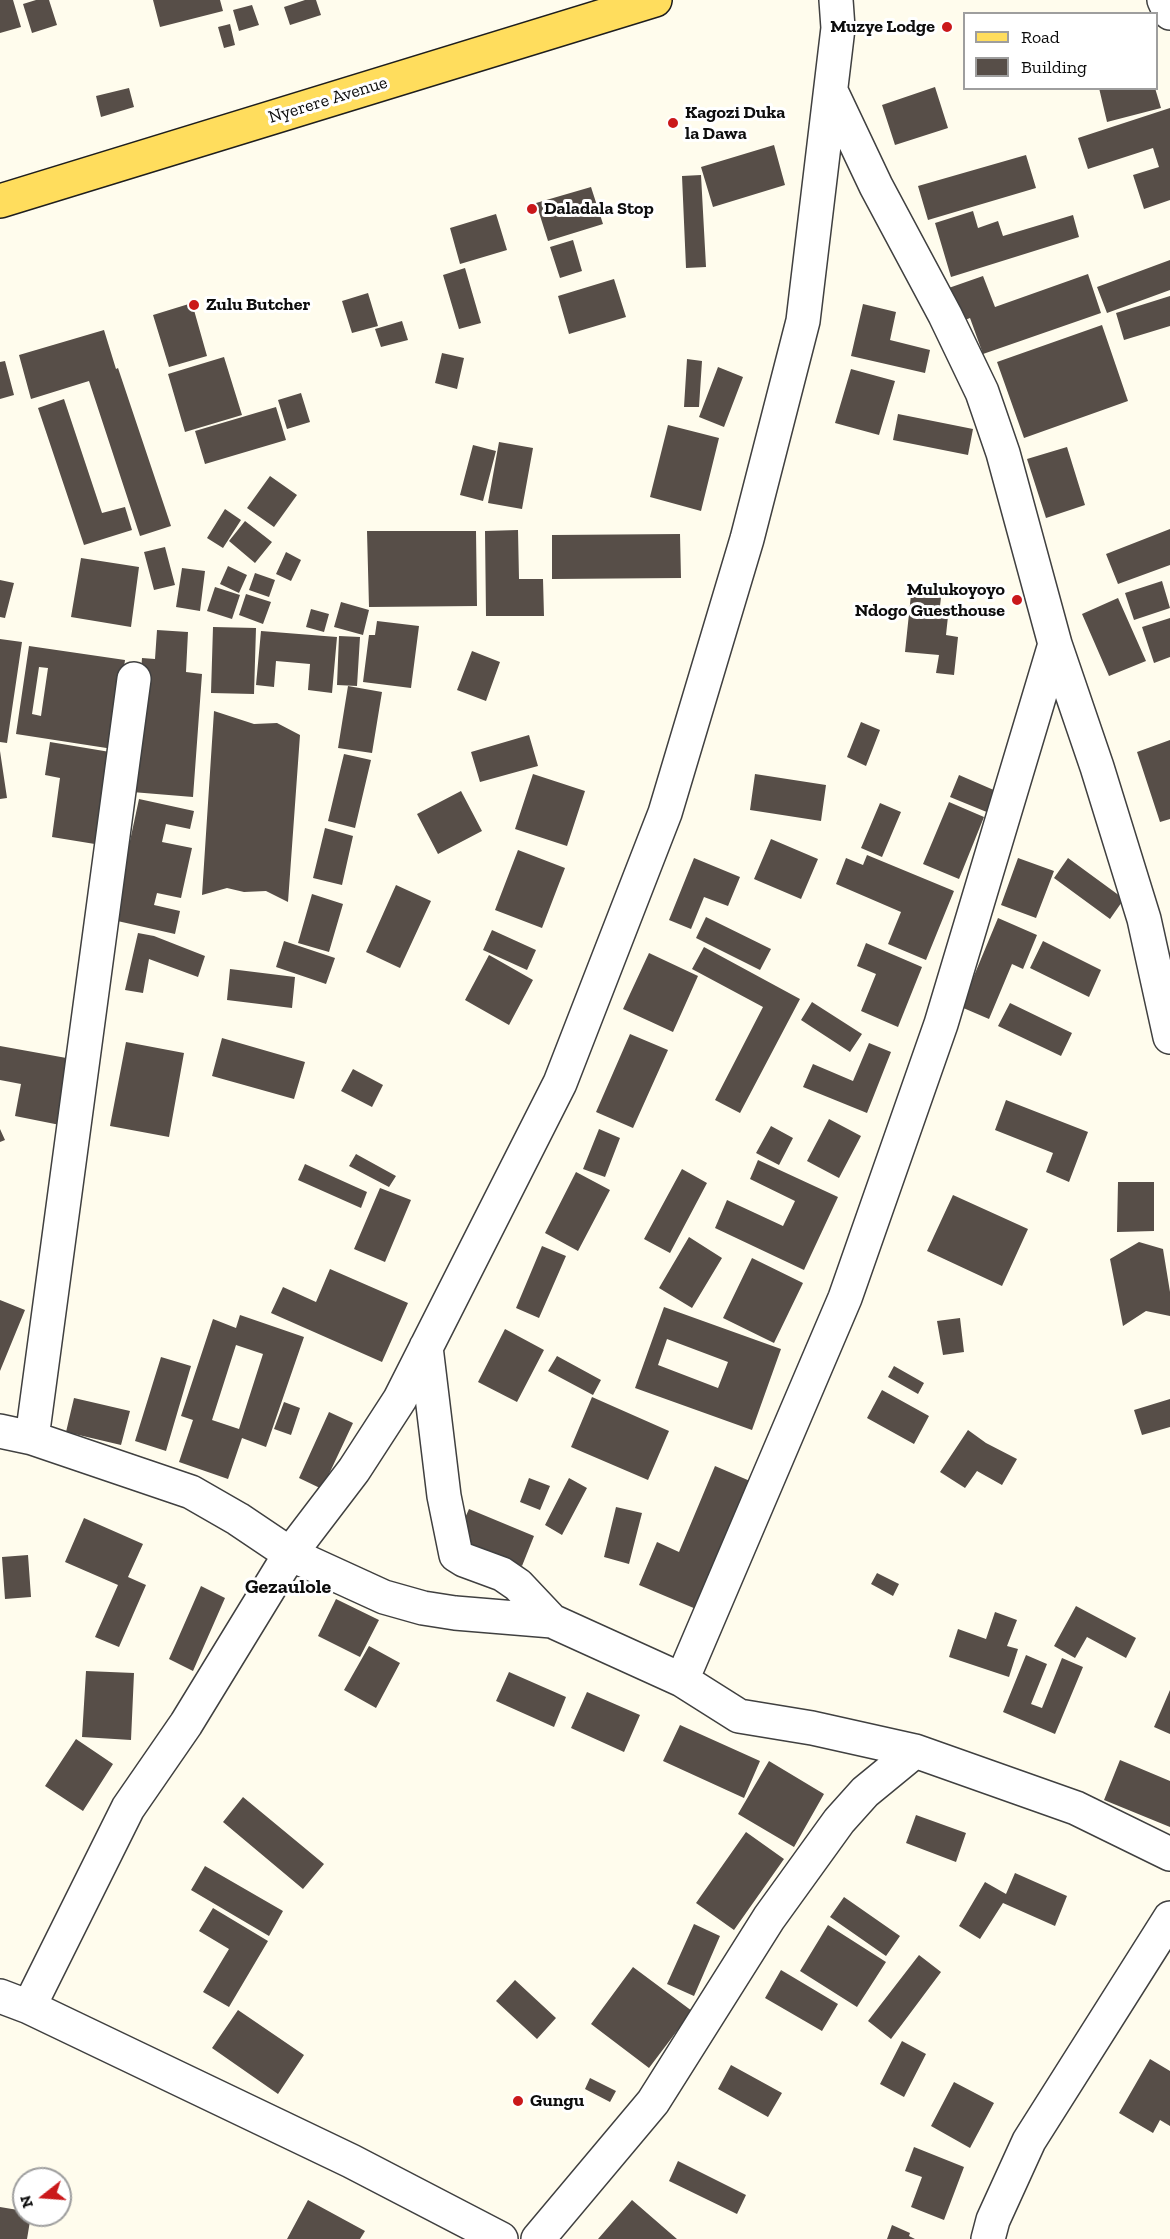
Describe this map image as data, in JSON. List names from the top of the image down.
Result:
{
  "streets": {
    "main road": ["Nyerere Avenue"]
  },
  "districts": ["Gezaulole"],
  "places": [
    "Muzye Lodge",
    "Kagozi Duka la Dawa",
    "Daladala Stop",
    "Zulu Butcher",
    "Mulukoyoyo Ndogo Guesthouse",
    "Gungu"
  ],
  "legend": ["Road", "Building"],
  "north": "left"
}
